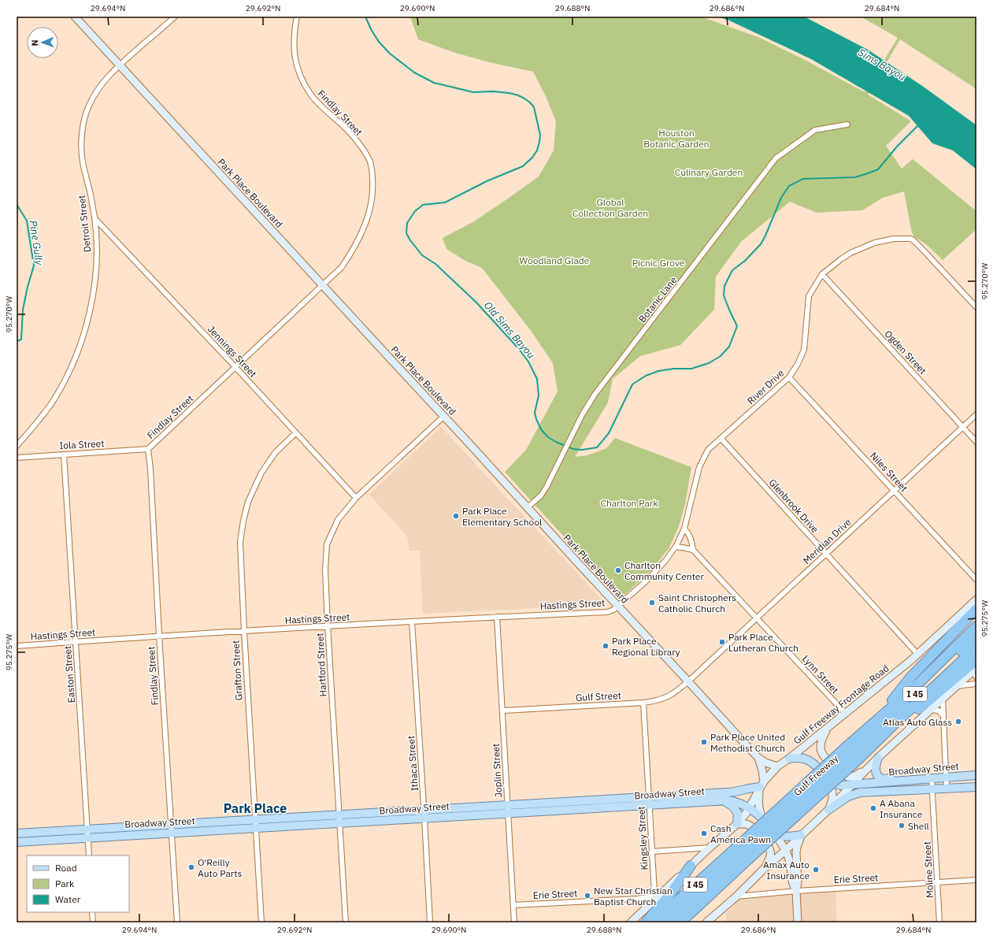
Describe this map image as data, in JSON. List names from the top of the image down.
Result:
{
  "streets": {
    "highway": ["I 45", "Gulf Freeway"],
    "main road": ["Park Place Boulevard", "Gulf Freeway Frontage Road", "Broadway Street"],
    "street": [
      "Findlay Street",
      "Detroit Street",
      "Botanic Lane",
      "Jennings Street",
      "Ogden Street",
      "River Drive",
      "Iola Street",
      "Niles Street",
      "Glenbrook Drive",
      "Meridian Drive",
      "Hastings Street",
      "Hartford Street",
      "Grafton Street",
      "Easton Street",
      "Lynn Street",
      "Gulf Street",
      "Ithaca Street",
      "Joplin Street",
      "Kingsley Street",
      "Moline Street",
      "Erie Street"
    ]
  },
  "crossings": [
    ["Findlay Street", "Park Place Boulevard"],
    ["Findlay Street", "Jennings Street"],
    ["Findlay Street", "Iola Street"],
    ["Findlay Street", "Hastings Street"],
    ["Findlay Street", "Broadway Street"],
    ["Park Place Boulevard", "Detroit Street"],
    ["Park Place Boulevard", "Botanic Lane"],
    ["Park Place Boulevard", "River Drive"],
    ["Park Place Boulevard", "Meridian Drive"],
    ["Park Place Boulevard", "Hastings Street"],
    ["Park Place Boulevard", "Hartford Street"],
    ["Park Place Boulevard", "Gulf Street"],
    ["Park Place Boulevard", "Gulf Freeway Frontage Road"],
    ["Park Place Boulevard", "Broadway Street"],
    ["Detroit Street", "Jennings Street"],
    ["Jennings Street", "Hartford Street"],
    ["Jennings Street", "Grafton Street"],
    ["Ogden Street", "River Drive"],
    ["Ogden Street", "Meridian Drive"],
    ["River Drive", "Niles Street"],
    ["River Drive", "Glenbrook Drive"],
    ["River Drive", "Hastings Street"],
    ["River Drive", "Lynn Street"],
    ["Iola Street", "Easton Street"],
    ["Niles Street", "Meridian Drive"],
    ["Glenbrook Drive", "Meridian Drive"],
    ["Glenbrook Drive", "Gulf Freeway Frontage Road"],
    ["Meridian Drive", "Lynn Street"],
    ["Meridian Drive", "Gulf Street"],
    ["Hastings Street", "Hartford Street"],
    ["Hastings Street", "Grafton Street"],
    ["Hastings Street", "Easton Street"],
    ["Hastings Street", "Ithaca Street"],
    ["Hastings Street", "Joplin Street"],
    ["Hartford Street", "Broadway Street"],
    ["Grafton Street", "Broadway Street"],
    ["Easton Street", "Broadway Street"],
    ["Lynn Street", "Gulf Freeway Frontage Road"],
    ["Gulf Street", "Joplin Street"],
    ["Gulf Street", "Kingsley Street"],
    ["Gulf Freeway Frontage Road", "Broadway Street"],
    ["Gulf Freeway Frontage Road", "Kingsley Street"],
    ["Gulf Freeway Frontage Road", "Erie Street"],
    ["Ithaca Street", "Broadway Street"],
    ["Broadway Street", "Joplin Street"],
    ["Broadway Street", "Kingsley Street"],
    ["Broadway Street", "Moline Street"],
    ["Joplin Street", "Erie Street"],
    ["Kingsley Street", "Erie Street"],
    ["Moline Street", "Erie Street"]
  ],
  "districts": ["Park Place"],
  "water": ["Sims Bayou", "Pine Gully", "Old Sims Bayou"],
  "parks": [
    "Houston Botanic Garden",
    "Culinary Garden",
    "Global Collection Garden",
    "Woodland Glade",
    "Picnic Grove",
    "Charlton Park"
  ],
  "places": [
    "Park Place Elementary School",
    "Charlton Community Center",
    "Saint Christophers Catholic Church",
    "Park Place Lutheran Church",
    "Park Place Regional Library",
    "Atlas Auto Glass",
    "Park Place United Methodist Church",
    "A Abana Insurance",
    "Shell",
    "Cash America Pawn",
    "O'Reilly Auto Parts",
    "Amax Auto Insurance",
    "New Star Christian Baptist Church"
  ],
  "legend": ["Road", "Park", "Water"],
  "north": "left",
  "coordinates": [
    "29.694°N",
    "29.692°N",
    "29.690°N",
    "29.688°N",
    "29.686°N",
    "29.684°N",
    "95.270°W",
    "95.275°W"
  ]
}
